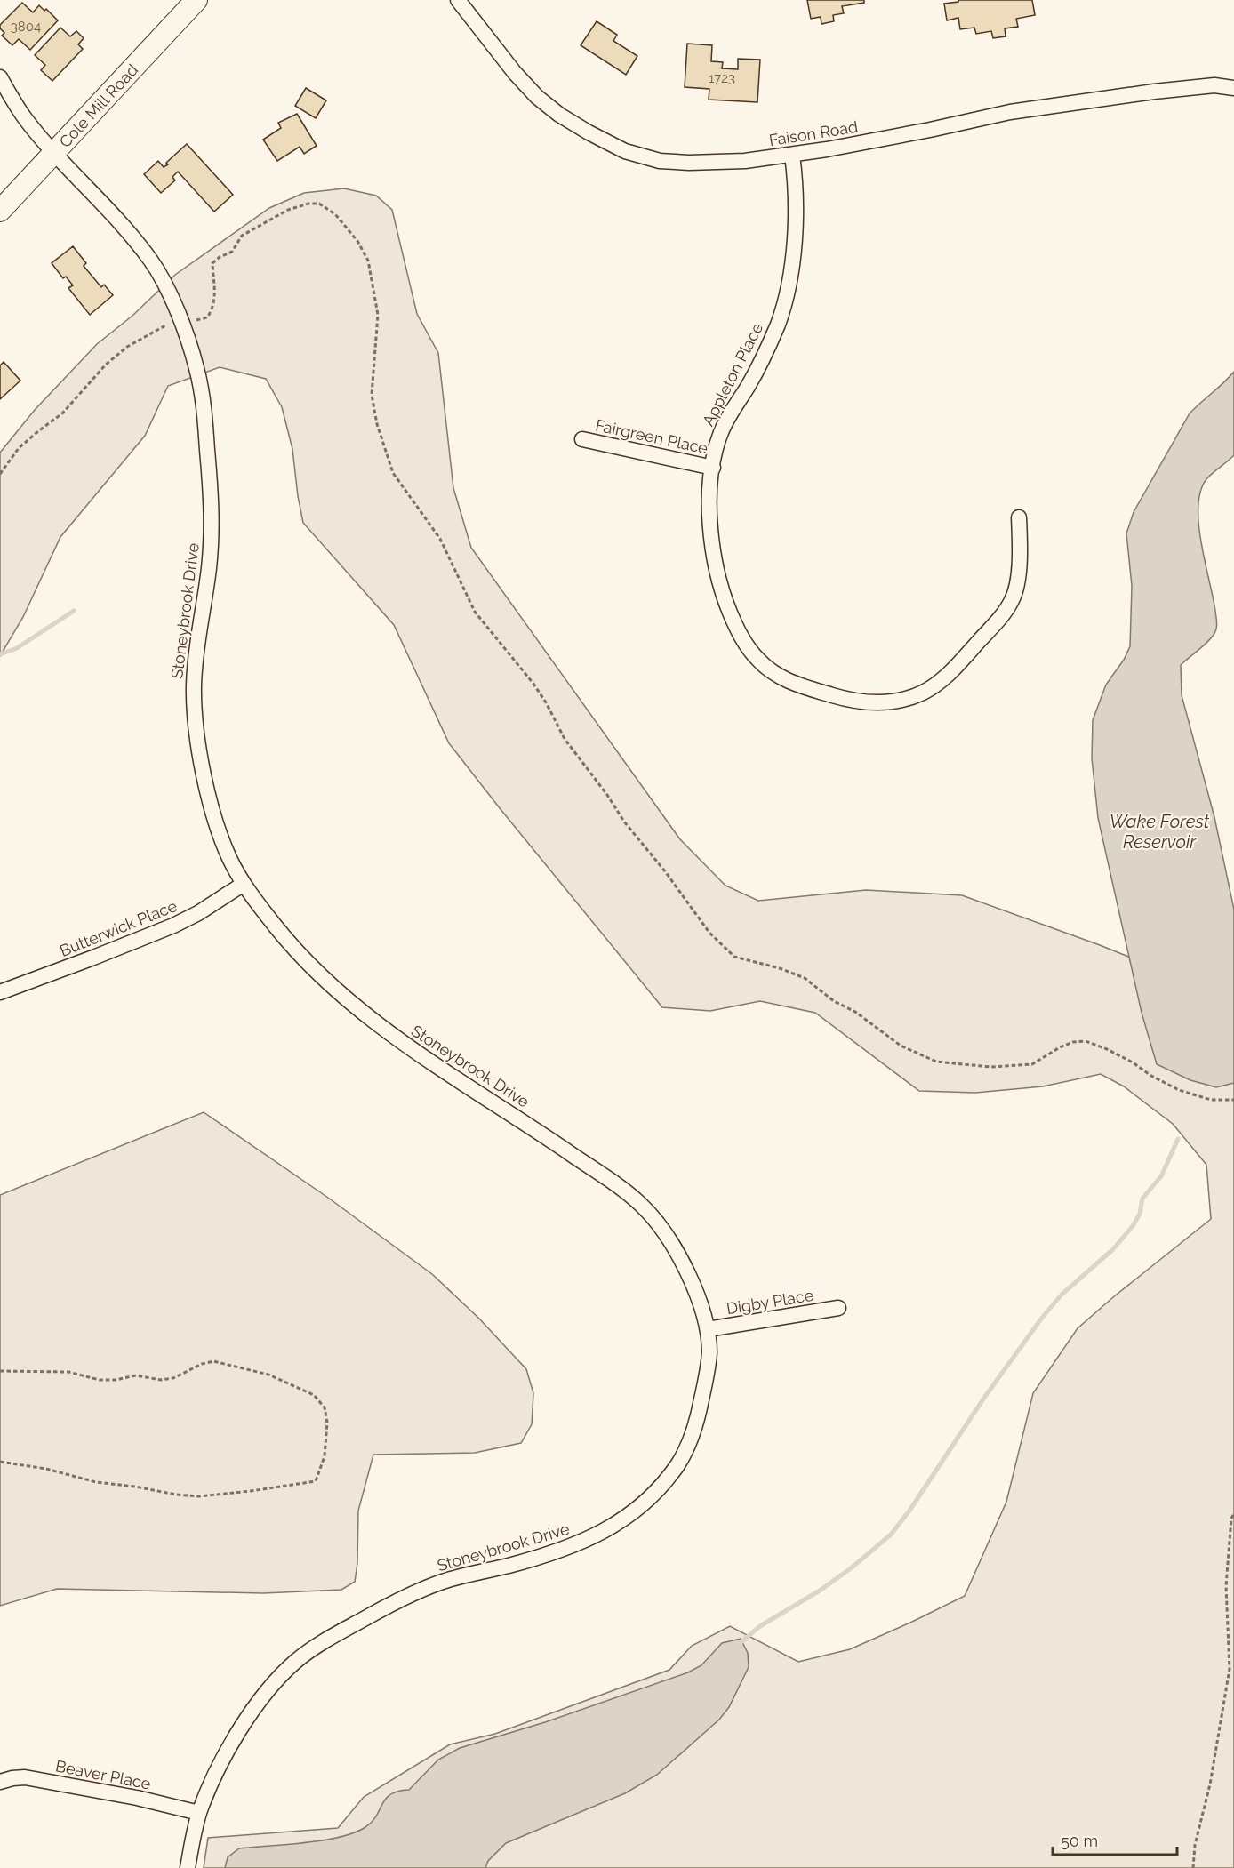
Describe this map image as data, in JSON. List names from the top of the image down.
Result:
{
  "streets": {
    "street": [
      "Cole Mill Road",
      "Faison Road",
      "Appleton Place",
      "Fairgreen Place",
      "Stoneybrook Drive",
      "Butterwick Place",
      "Digby Place",
      "Beaver Place"
    ]
  },
  "crossings": [
    ["Cole Mill Road", "Stoneybrook Drive"],
    ["Faison Road", "Appleton Place"],
    ["Appleton Place", "Fairgreen Place"],
    ["Stoneybrook Drive", "Butterwick Place"],
    ["Stoneybrook Drive", "Digby Place"],
    ["Stoneybrook Drive", "Beaver Place"]
  ],
  "water": ["Wake Forest Reservoir"],
  "house_numbers": ["3804", "1723"],
  "scale_bar": "50 m"
}
